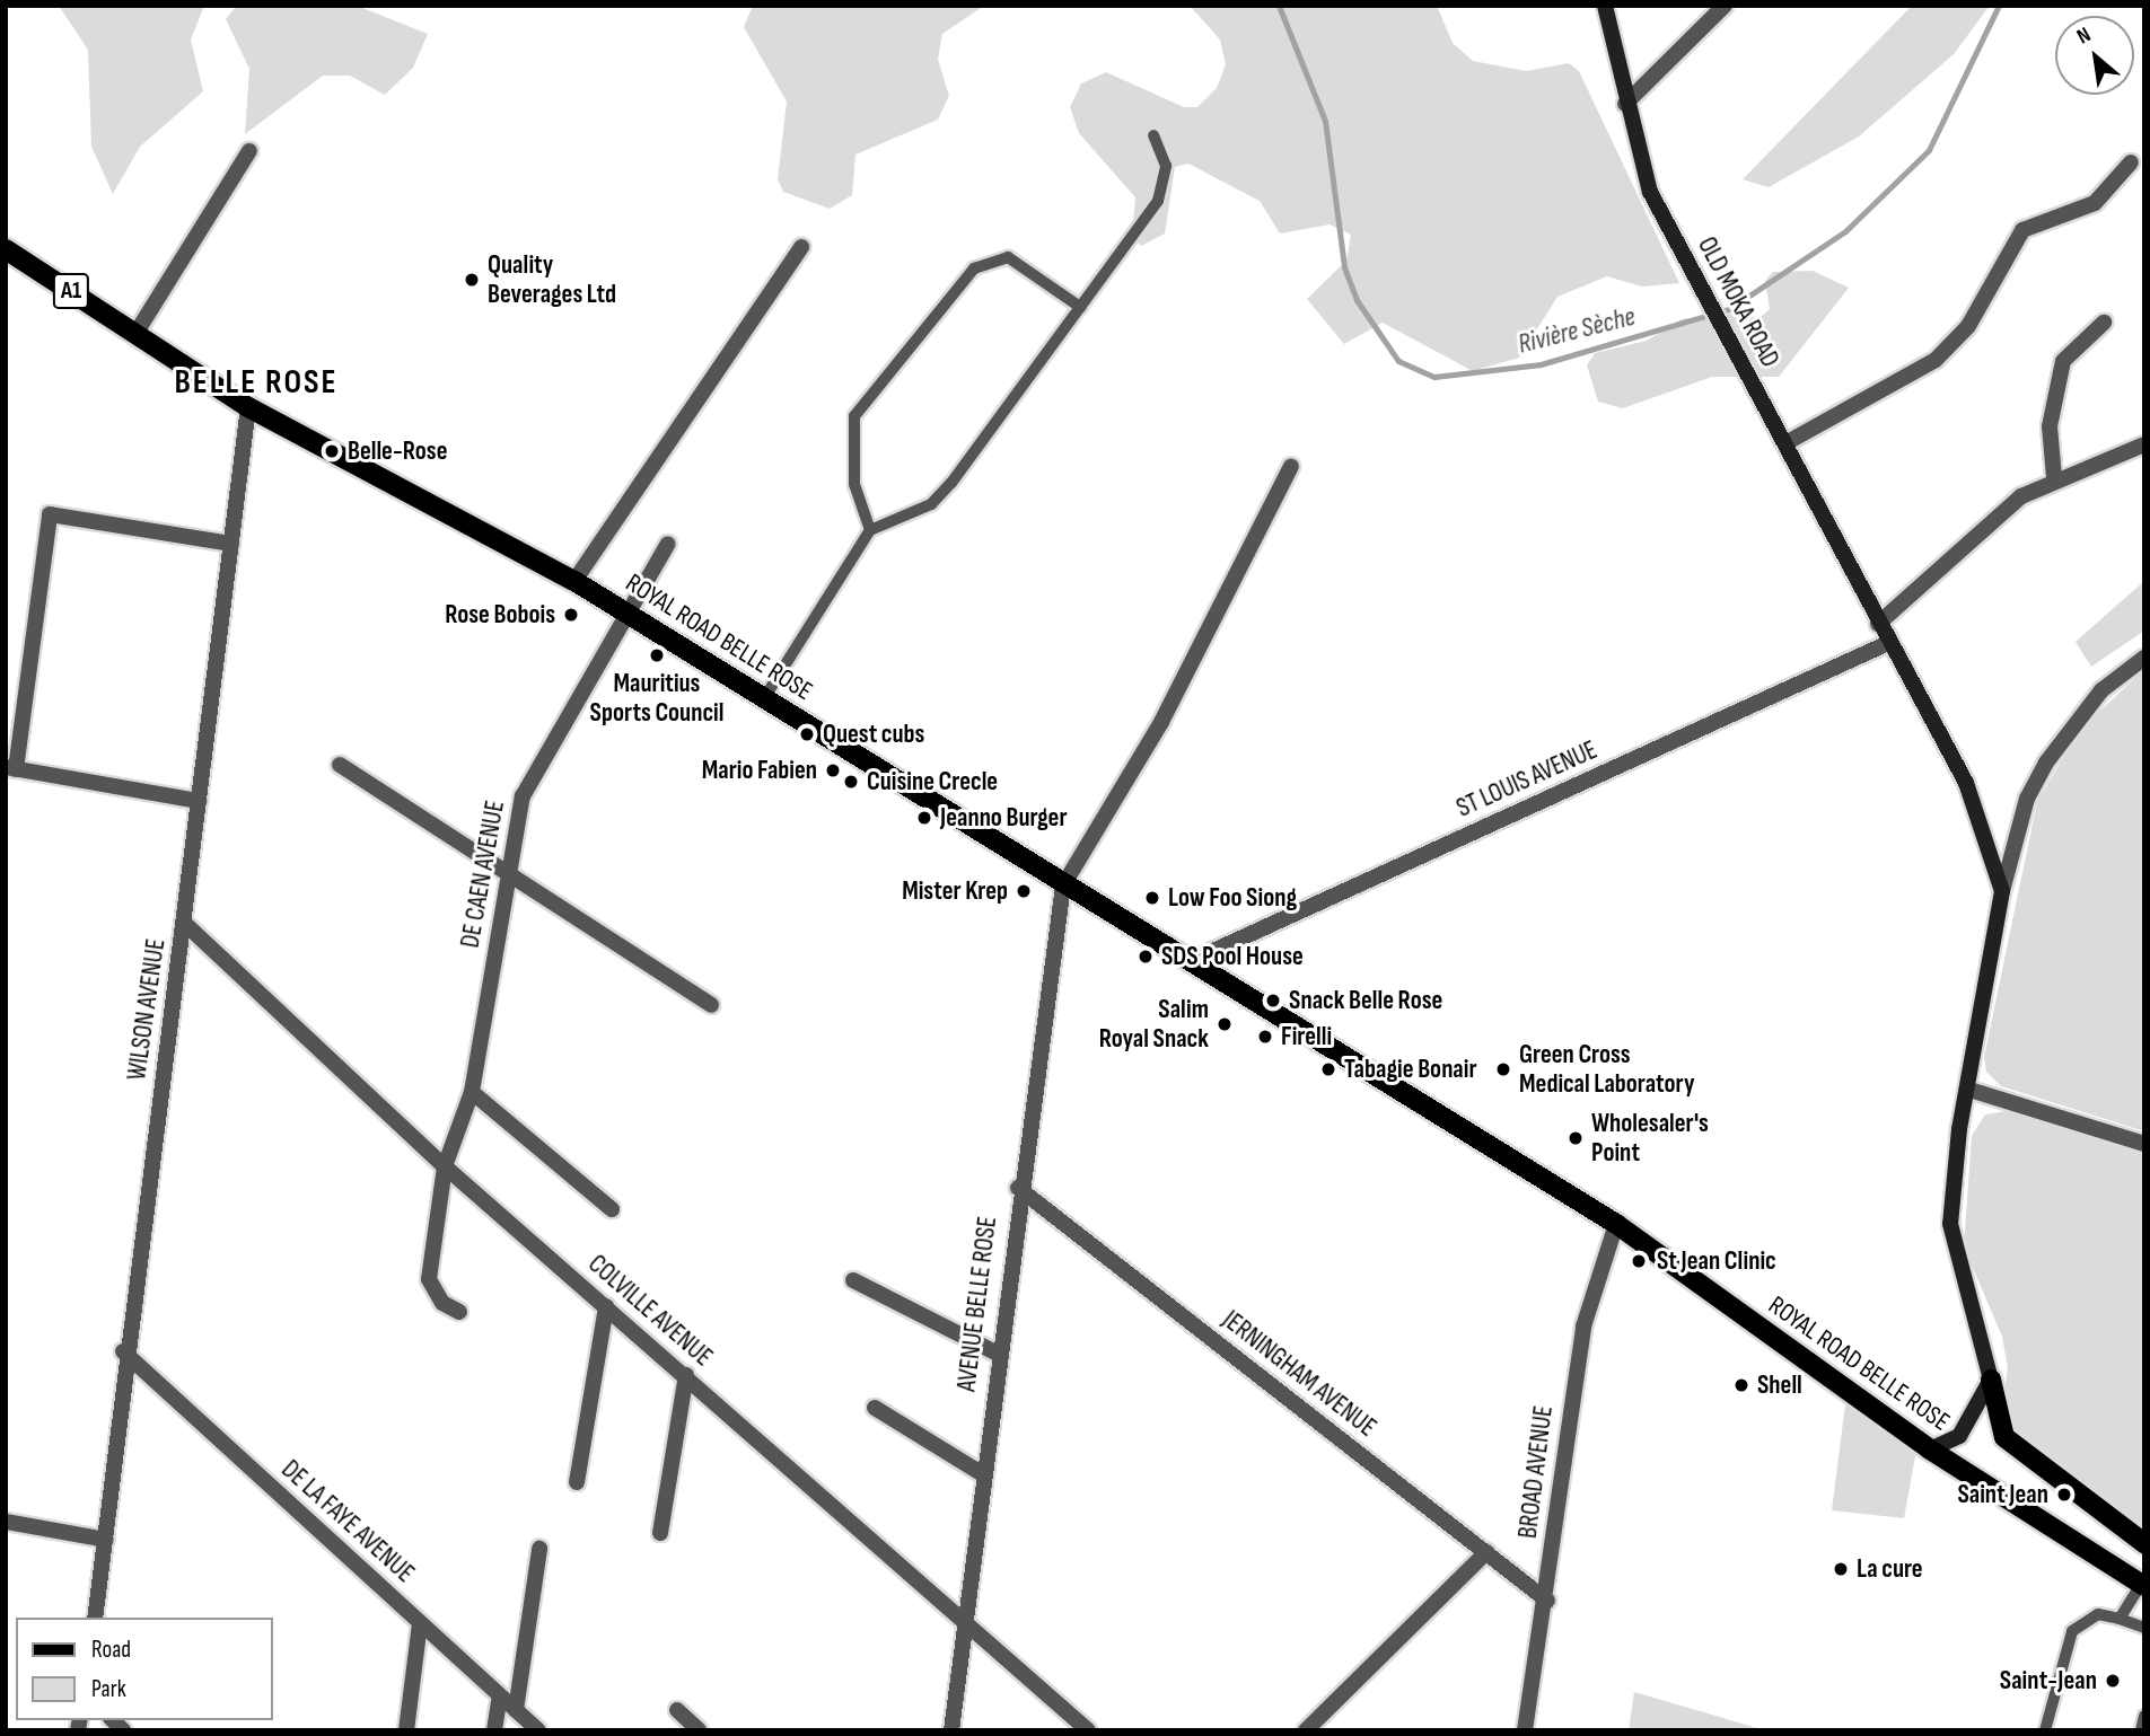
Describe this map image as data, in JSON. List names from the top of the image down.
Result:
{
  "streets": {
    "main road": ["A1", "ROYAL ROAD BELLE ROSE"],
    "street": [
      "OLD MOKA ROAD",
      "ST LOUIS AVENUE",
      "DE CAEN AVENUE",
      "WILSON AVENUE",
      "AVENUE BELLE ROSE",
      "COLVILLE AVENUE",
      "JERNINGHAM AVENUE",
      "BROAD AVENUE",
      "DE LA FAYE AVENUE"
    ]
  },
  "crossings": [
    ["OLD MOKA ROAD", "ST LOUIS AVENUE"],
    ["ROYAL ROAD BELLE ROSE", "ST LOUIS AVENUE"],
    ["ROYAL ROAD BELLE ROSE", "DE CAEN AVENUE"],
    ["ROYAL ROAD BELLE ROSE", "WILSON AVENUE"],
    ["ROYAL ROAD BELLE ROSE", "AVENUE BELLE ROSE"],
    ["ROYAL ROAD BELLE ROSE", "BROAD AVENUE"],
    ["DE CAEN AVENUE", "COLVILLE AVENUE"],
    ["WILSON AVENUE", "COLVILLE AVENUE"],
    ["WILSON AVENUE", "DE LA FAYE AVENUE"],
    ["AVENUE BELLE ROSE", "COLVILLE AVENUE"],
    ["AVENUE BELLE ROSE", "JERNINGHAM AVENUE"],
    ["JERNINGHAM AVENUE", "BROAD AVENUE"]
  ],
  "districts": ["BELLE ROSE"],
  "water": ["Rivière Sèche"],
  "places": [
    "Quality Beverages Ltd",
    "Belle-Rose",
    "Rose Bobois",
    "Mauritius Sports Council",
    "Quest cubs",
    "Mario Fabien",
    "Cuisine Crecle",
    "Jeanno Burger",
    "Mister Krep",
    "Low Foo Siong",
    "SDS Pool House",
    "Snack Belle Rose",
    "Salim Royal Snack",
    "Firelli",
    "Tabagie Bonair",
    "Green Cross Medical Laboratory",
    "Wholesaler's Point",
    "St Jean Clinic",
    "Shell",
    "Saint Jean",
    "La cure",
    "Saint-Jean"
  ],
  "legend": ["Road", "Park"],
  "north": "top left"
}
